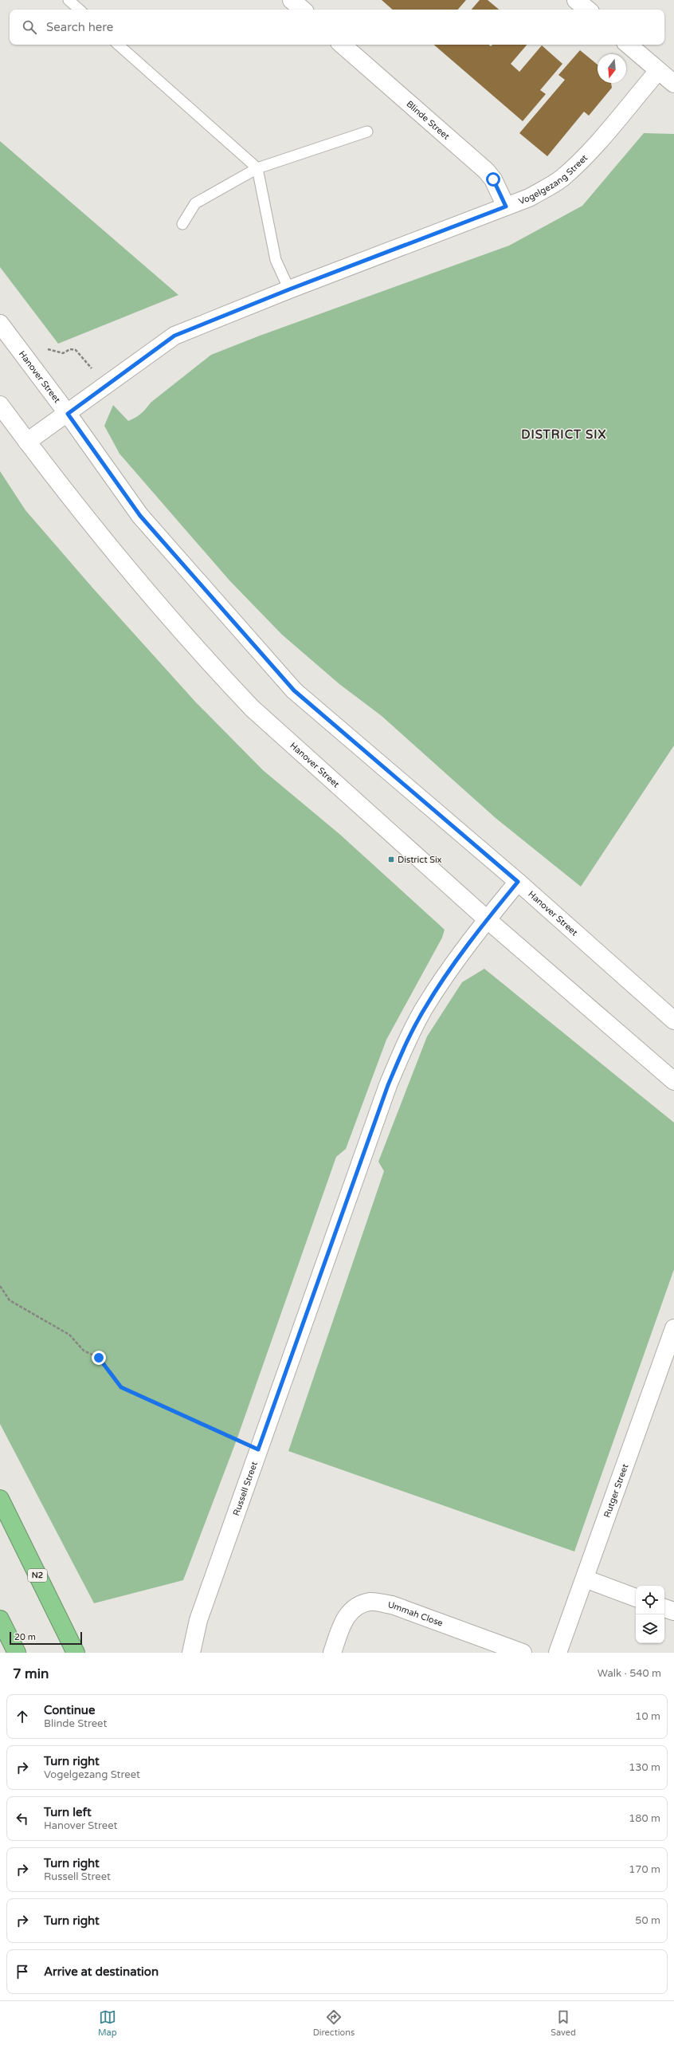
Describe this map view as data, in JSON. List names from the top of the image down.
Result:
{
  "streets": {
    "highway": ["N2"],
    "street": [
      "Blinde Street",
      "Vogelgezang Street",
      "Hanover Street",
      "Russell Street",
      "Rutger Street",
      "Ummah Close"
    ]
  },
  "crossings": [
    ["Blinde Street", "Vogelgezang Street"],
    ["Vogelgezang Street", "Hanover Street"],
    ["Hanover Street", "Russell Street"]
  ],
  "districts": ["DISTRICT SIX"],
  "places": {
    "transit": ["District Six"]
  },
  "scale_bar": "20 m",
  "north": "bottom",
  "page": {
    "search": "Search here",
    "scale": "20 m",
    "heading": ["7 min", "Walk · 540 m"],
    "list": [
      ["Continue", "Blinde Street", "10 m"],
      ["Turn right", "Vogelgezang Street", "130 m"],
      ["Turn left", "Hanover Street", "180 m"],
      ["Turn right", "Russell Street", "170 m"],
      ["Turn right", "50 m"],
      "Arrive at destination"
    ],
    "nav": ["Map", "Directions", "Saved"]
  }
}
